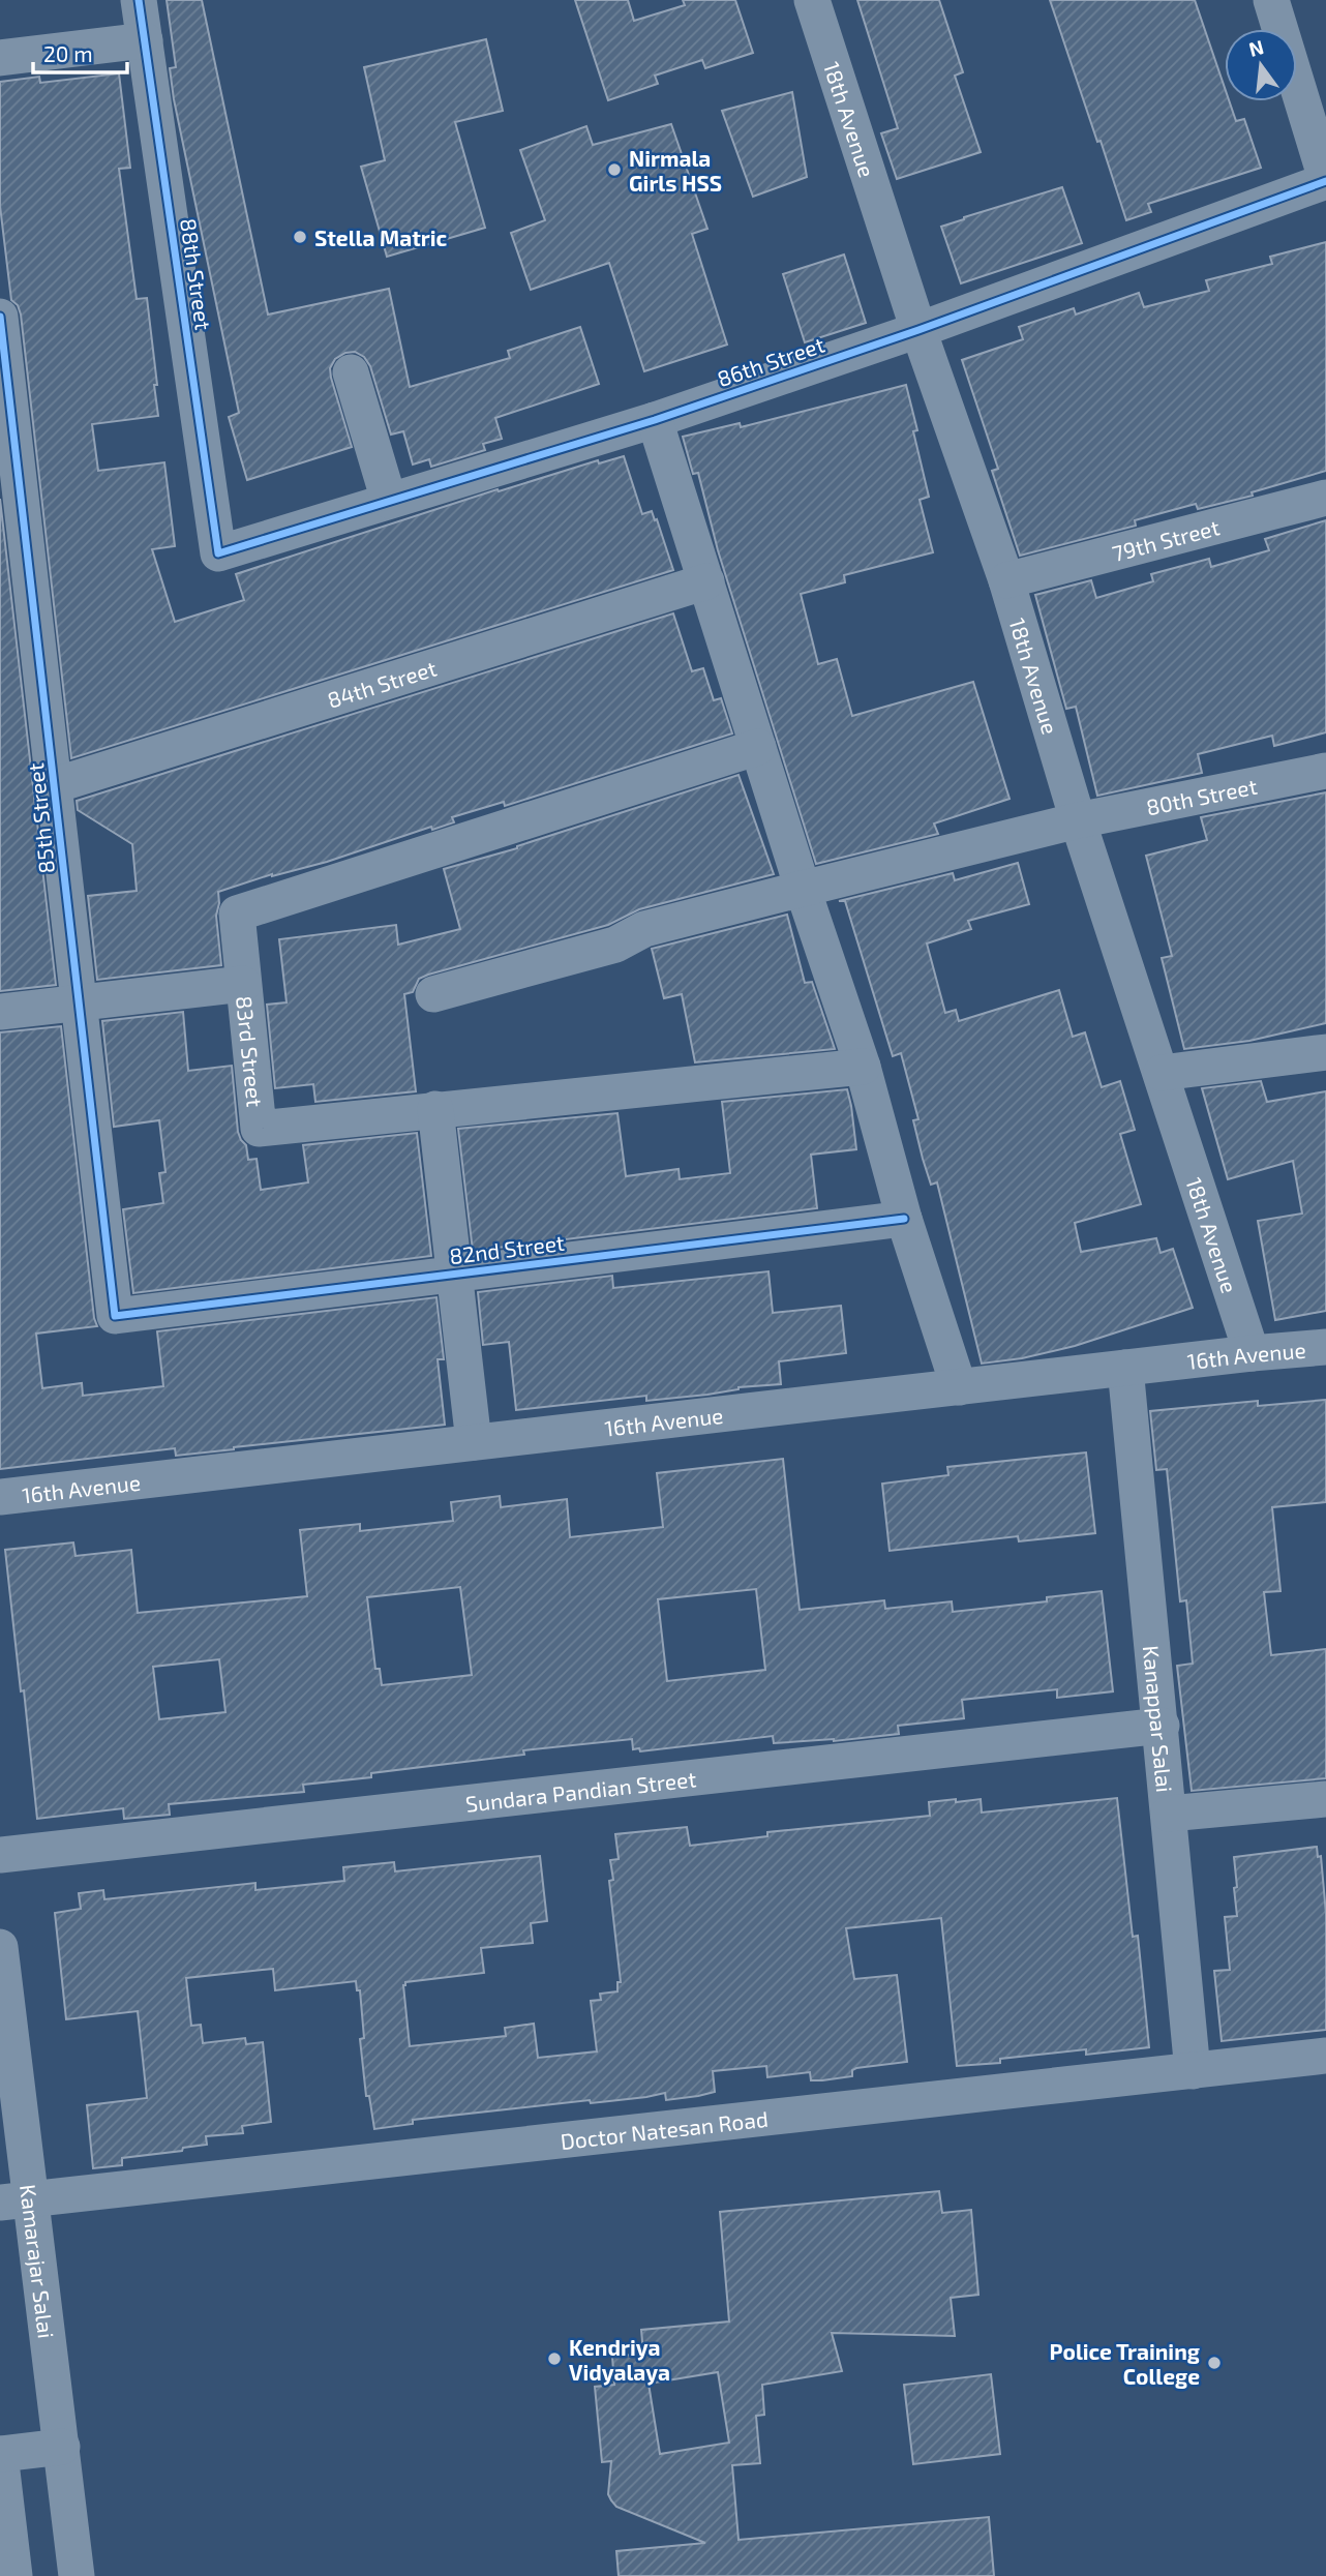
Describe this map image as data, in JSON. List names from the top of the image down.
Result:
{
  "streets": {
    "street": [
      "18th Avenue",
      "88th Street",
      "86th Street",
      "79th Street",
      "84th Street",
      "80th Street",
      "85th Street",
      "83rd Street",
      "82nd Street",
      "16th Avenue",
      "Kanappar Salai",
      "Sundara Pandian Street",
      "Doctor Natesan Road",
      "Kamarajar Salai"
    ]
  },
  "crossings": [
    ["18th Avenue", "86th Street"],
    ["18th Avenue", "79th Street"],
    ["18th Avenue", "80th Street"],
    ["18th Avenue", "16th Avenue"],
    ["88th Street", "86th Street"],
    ["84th Street", "85th Street"],
    ["85th Street", "82nd Street"],
    ["16th Avenue", "Kanappar Salai"],
    ["Kanappar Salai", "Sundara Pandian Street"],
    ["Kanappar Salai", "Doctor Natesan Road"],
    ["Doctor Natesan Road", "Kamarajar Salai"]
  ],
  "places": [
    "Nirmala Girls HSS",
    "Stella Matric",
    "Kendriya Vidyalaya",
    "Police Training College"
  ],
  "scale_bar": "20 m",
  "north": "top"
}
